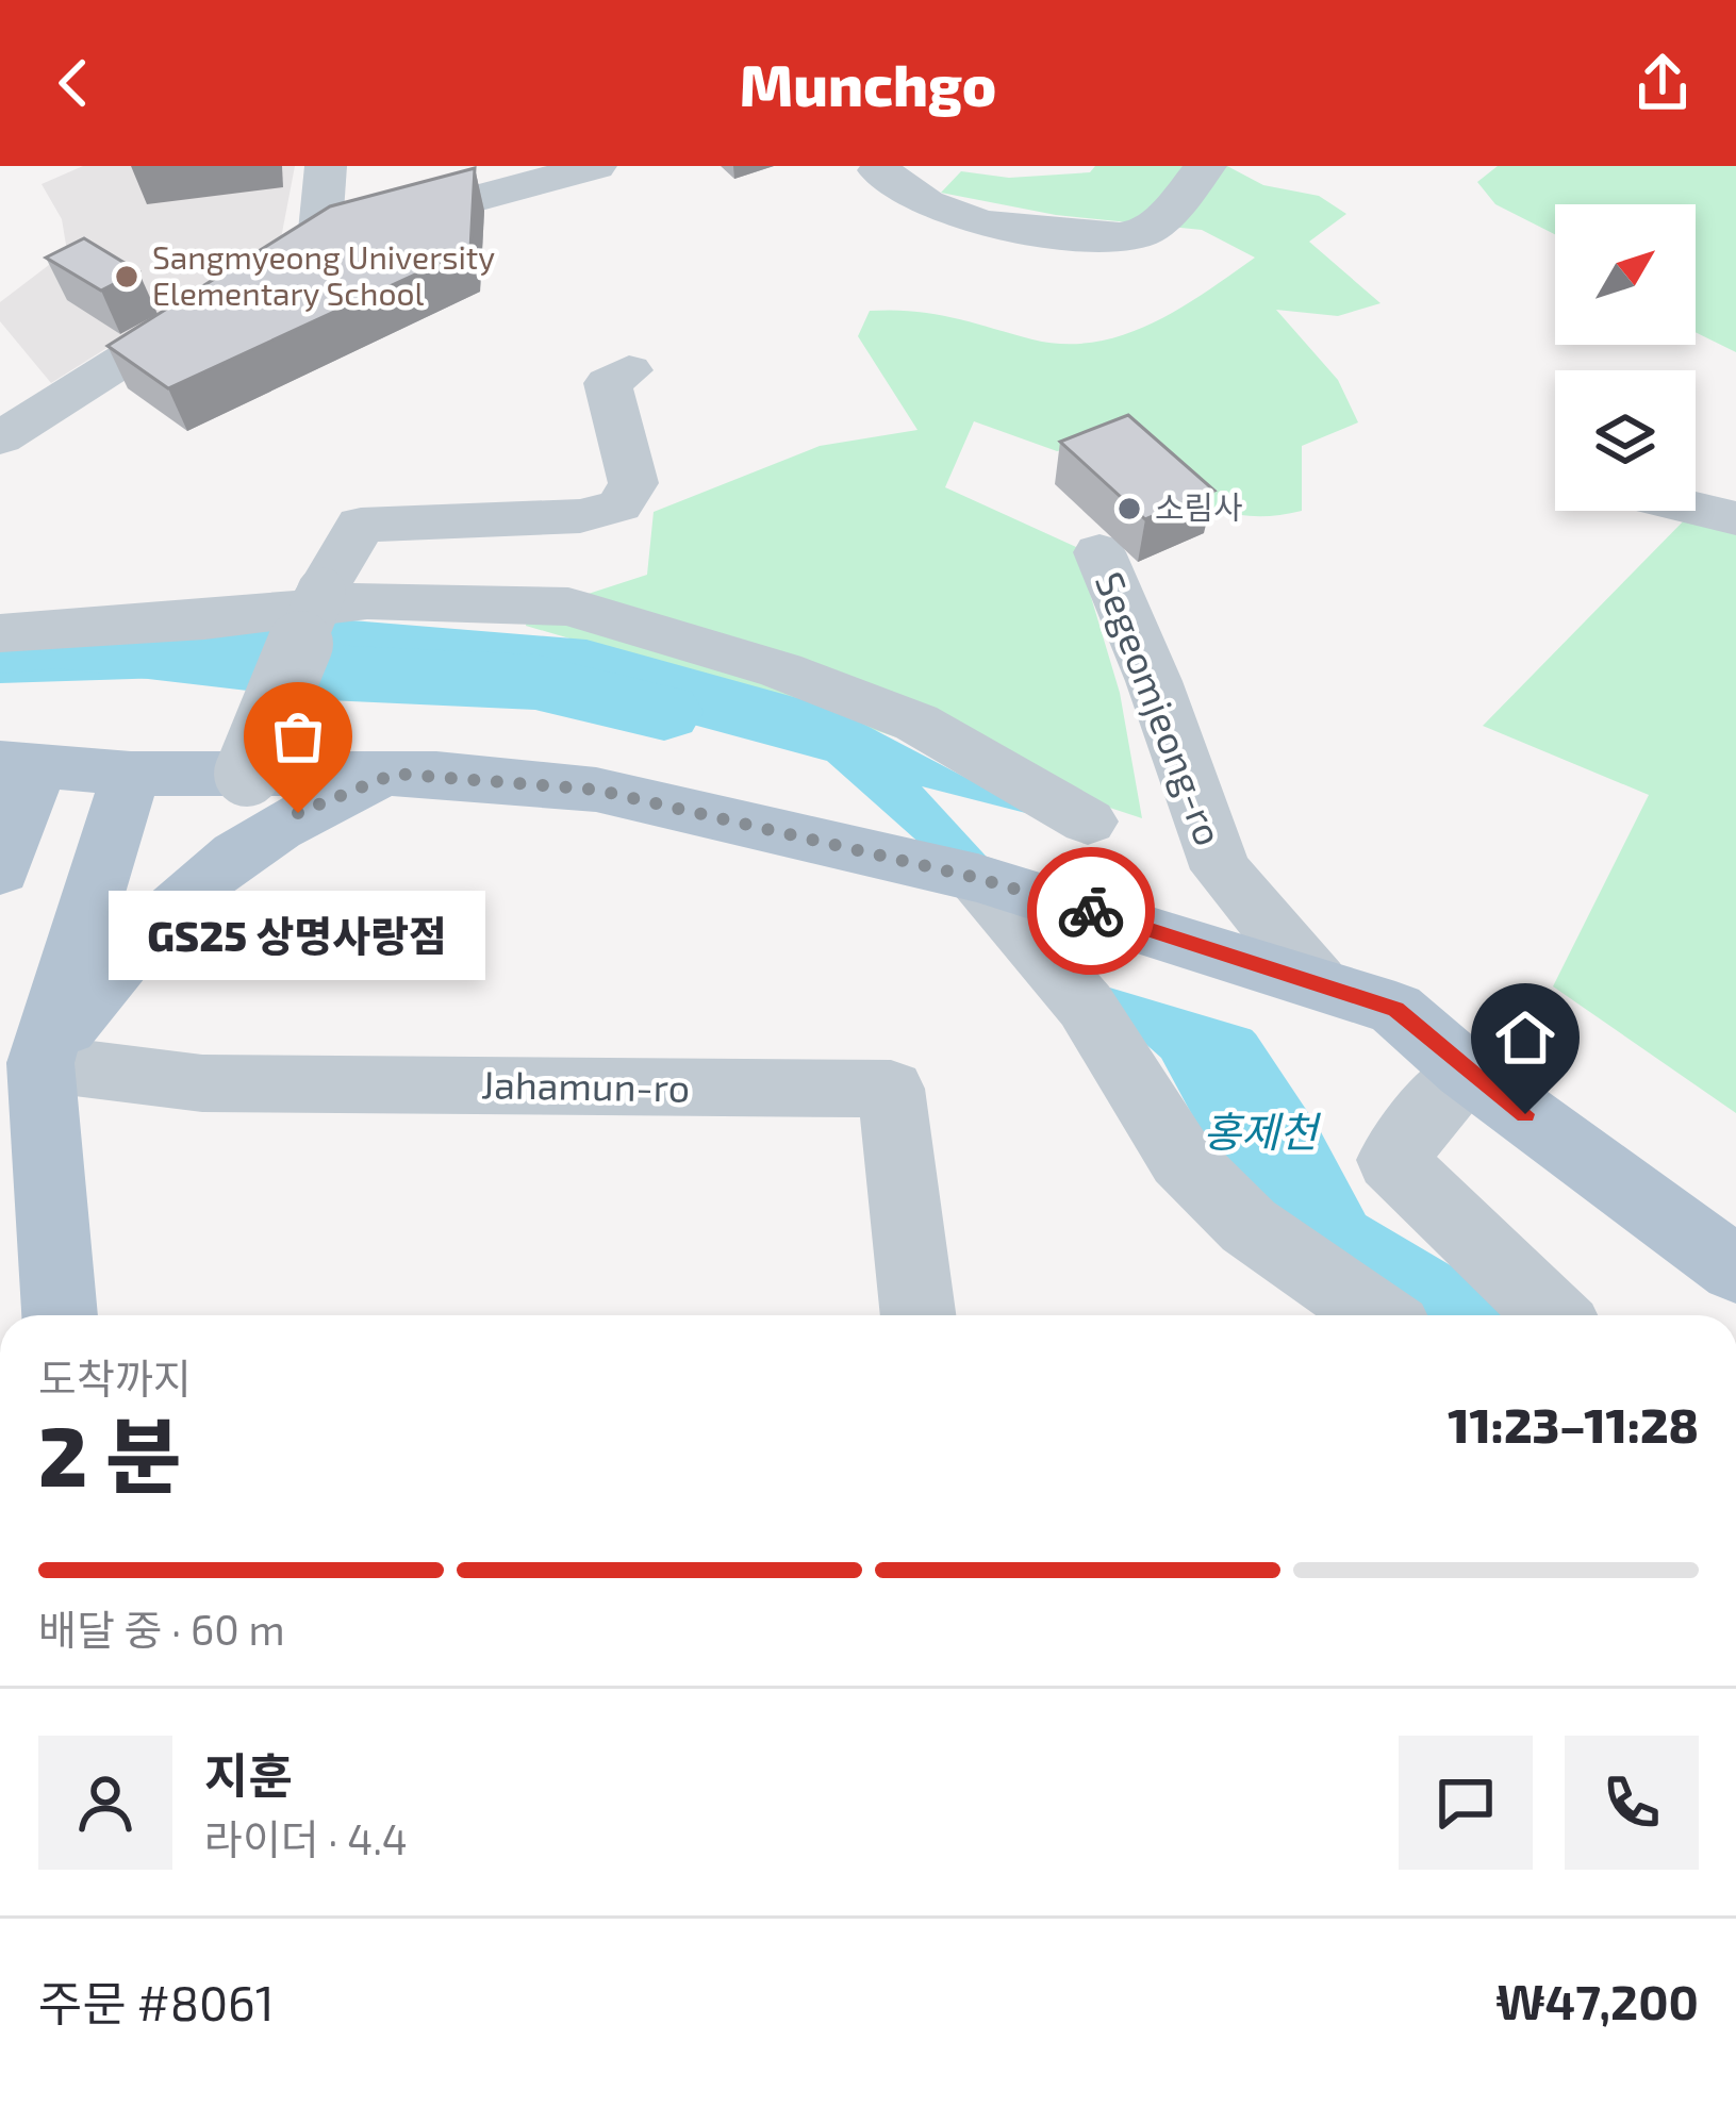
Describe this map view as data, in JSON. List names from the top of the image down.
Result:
{
  "streets": {
    "street": ["Segeomjeong-ro", "Jahamun-ro"]
  },
  "water": ["홍제천"],
  "places": ["Sangmyeong University Elementary School", "소림사", "GS25 상명사랑점"],
  "north": "top right",
  "page": {
    "header": "Munchgo",
    "bubble": "GS25 상명사랑점",
    "heading": ["2 분", "도착까지", "11:23–11:28"],
    "panel": [
      "지훈",
      "라이더 · 4.4",
      "주문 #8061",
      "₩47,200"
    ],
    "bar": "배달 중 · 60 m"
  }
}
